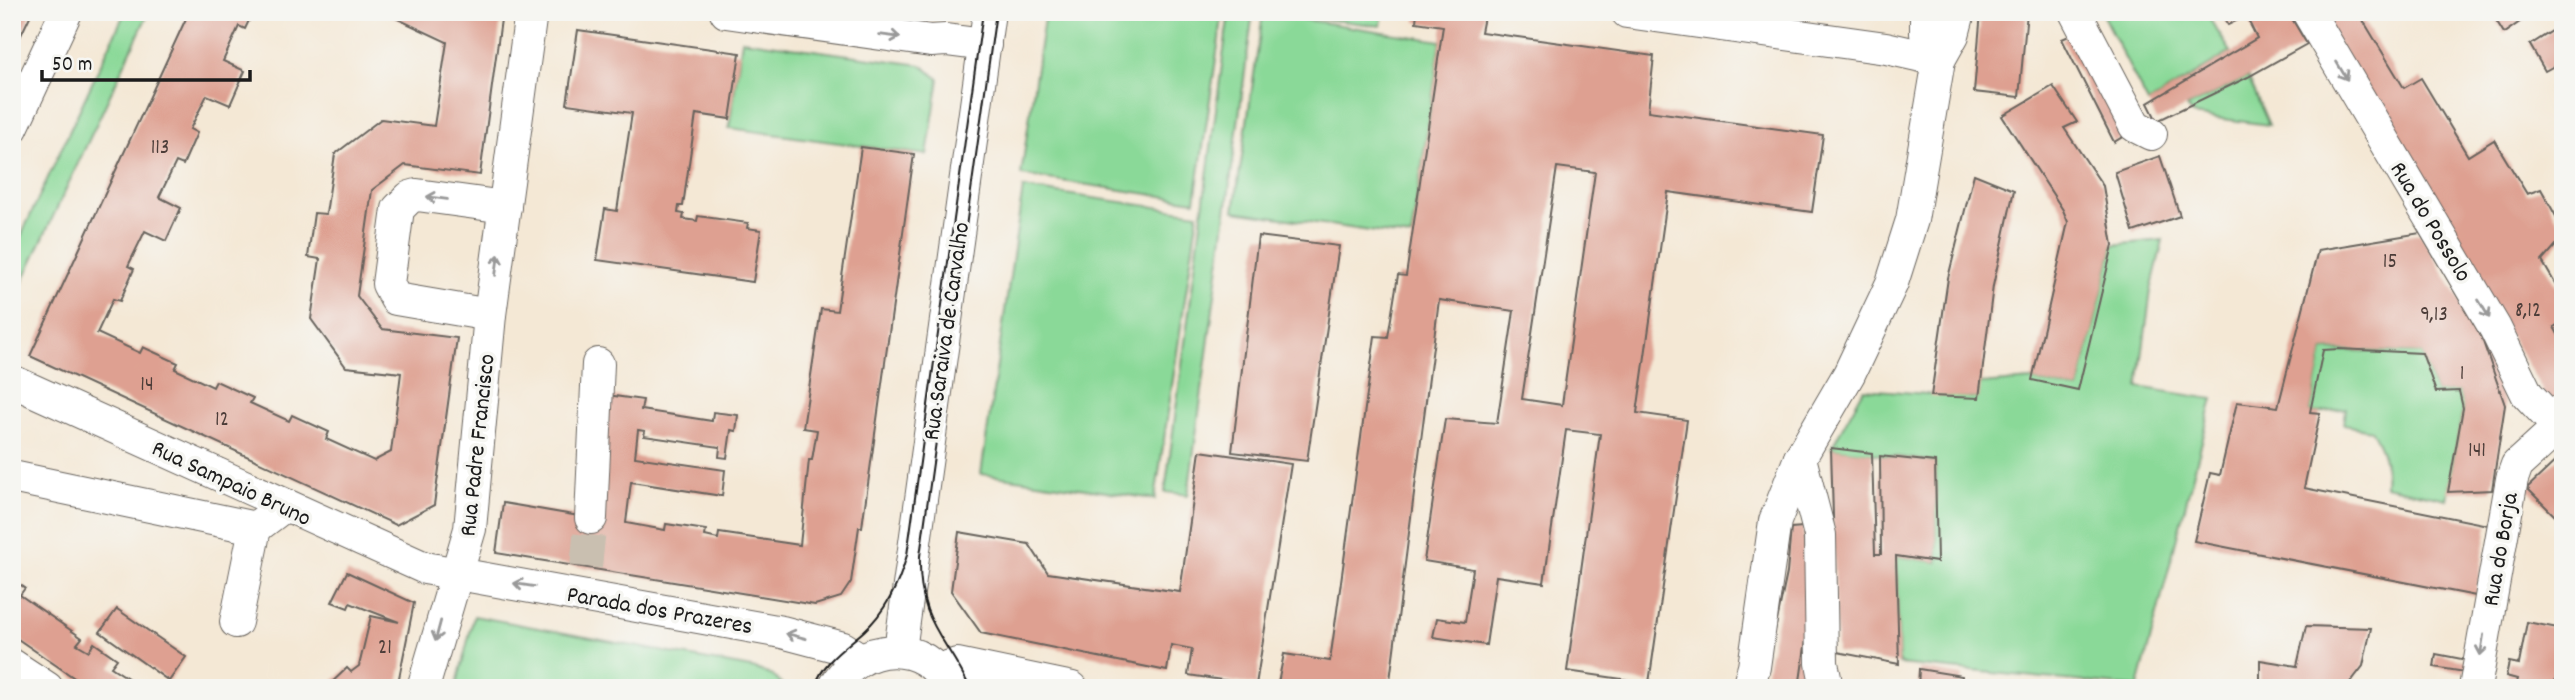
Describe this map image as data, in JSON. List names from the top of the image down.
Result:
{
  "streets": {
    "street": [
      "Rua do Possolo",
      "Rua Saraiva de Carvalho",
      "Rua Padre Francisco",
      "Rua Sampaio Bruno",
      "Rua do Borja",
      "Parada dos Prazeres"
    ]
  },
  "crossings": [
    ["Rua do Possolo", "Rua do Borja"],
    ["Rua Padre Francisco", "Rua Sampaio Bruno"],
    ["Rua Padre Francisco", "Parada dos Prazeres"],
    ["Rua Sampaio Bruno", "Parada dos Prazeres"]
  ],
  "one_way": ["Rua do Possolo", "Rua do Borja", "Parada dos Prazeres"],
  "house_numbers": [
    "113",
    "15",
    "8,12",
    "9,13",
    "1",
    "14",
    "12",
    "141",
    "21"
  ],
  "scale_bar": "50 m"
}
